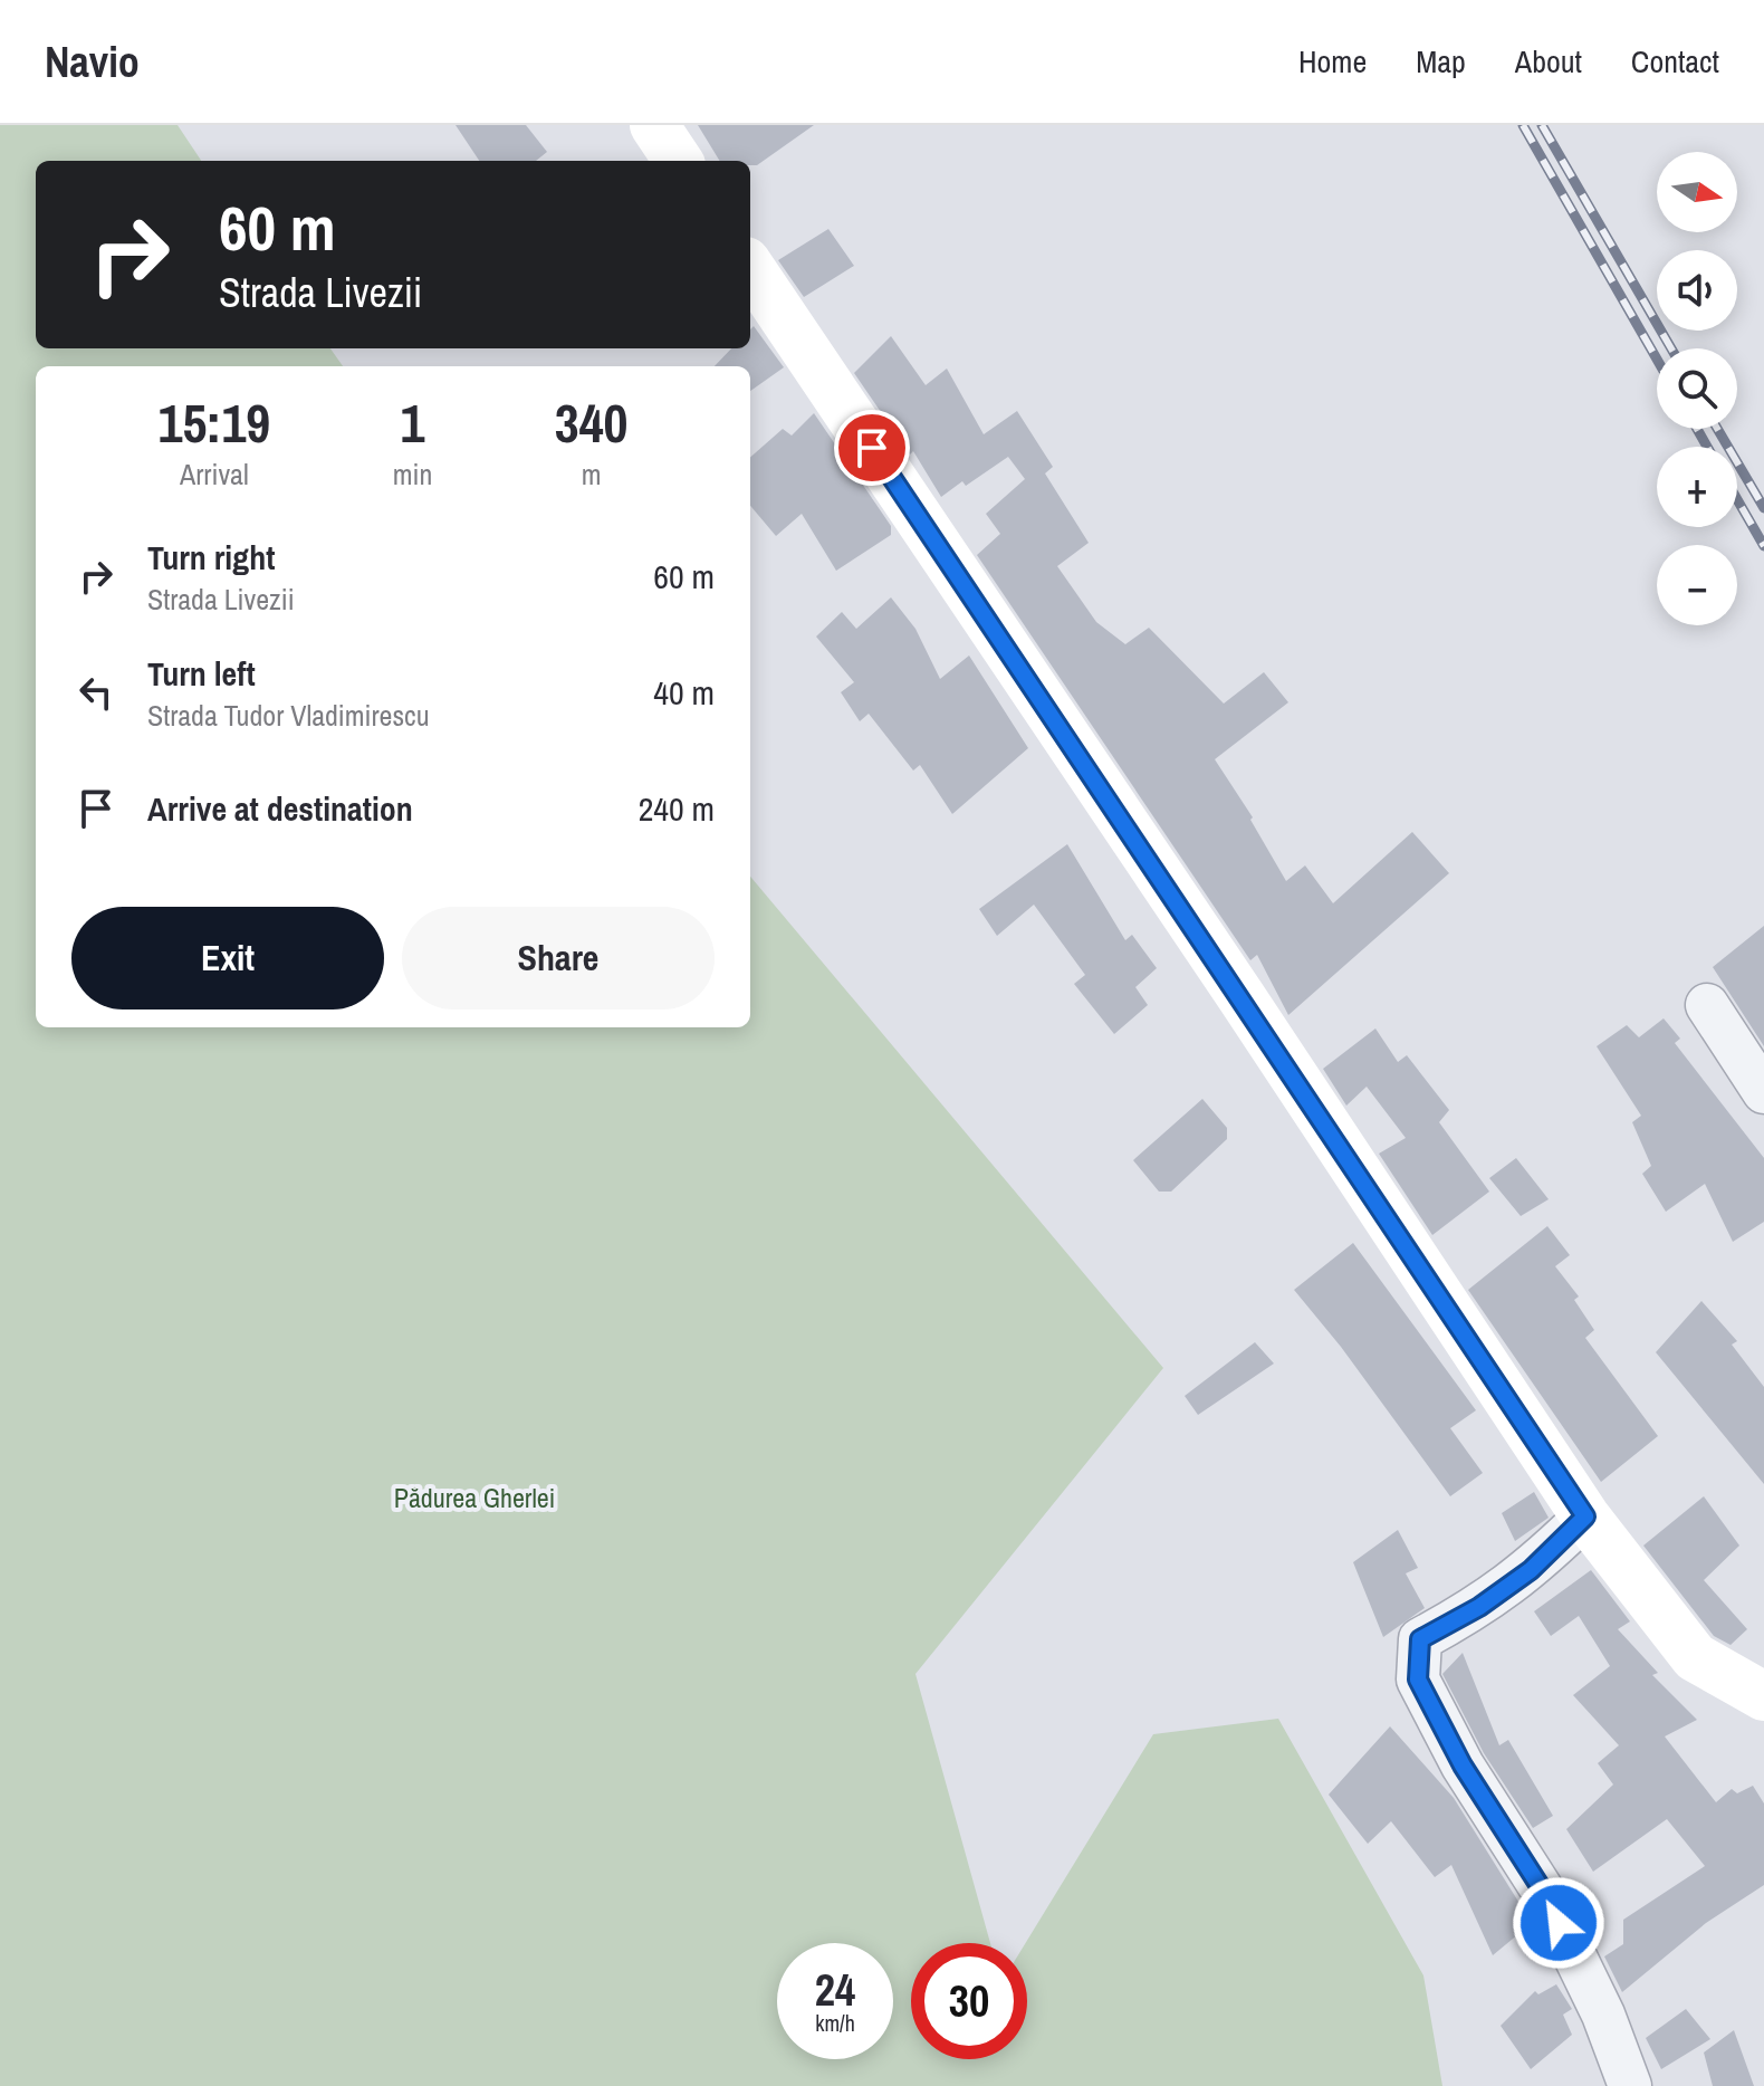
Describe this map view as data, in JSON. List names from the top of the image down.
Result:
{
  "parks": ["Pădurea Gherlei"],
  "north": "right",
  "page": {
    "header": "Navio",
    "nav": [
      "Home",
      "Map",
      "About",
      "Contact"
    ],
    "map_buttons": ["+", "−"],
    "turn": ["60 m", "Strada Livezii"],
    "eta": [
      "15:19",
      "Arrival",
      "1",
      "min",
      "340",
      "m"
    ],
    "list": [
      {
        "name": "Turn right",
        "note": "Strada Livezii",
        "value": "60 m"
      },
      {
        "name": "Turn left",
        "note": "Strada Tudor Vladimirescu",
        "value": "40 m"
      },
      {
        "name": "Arrive at destination",
        "value": "240 m"
      }
    ],
    "buttons": ["Exit", "Share"],
    "speed": "24 km/h",
    "limit": "30"
  }
}
